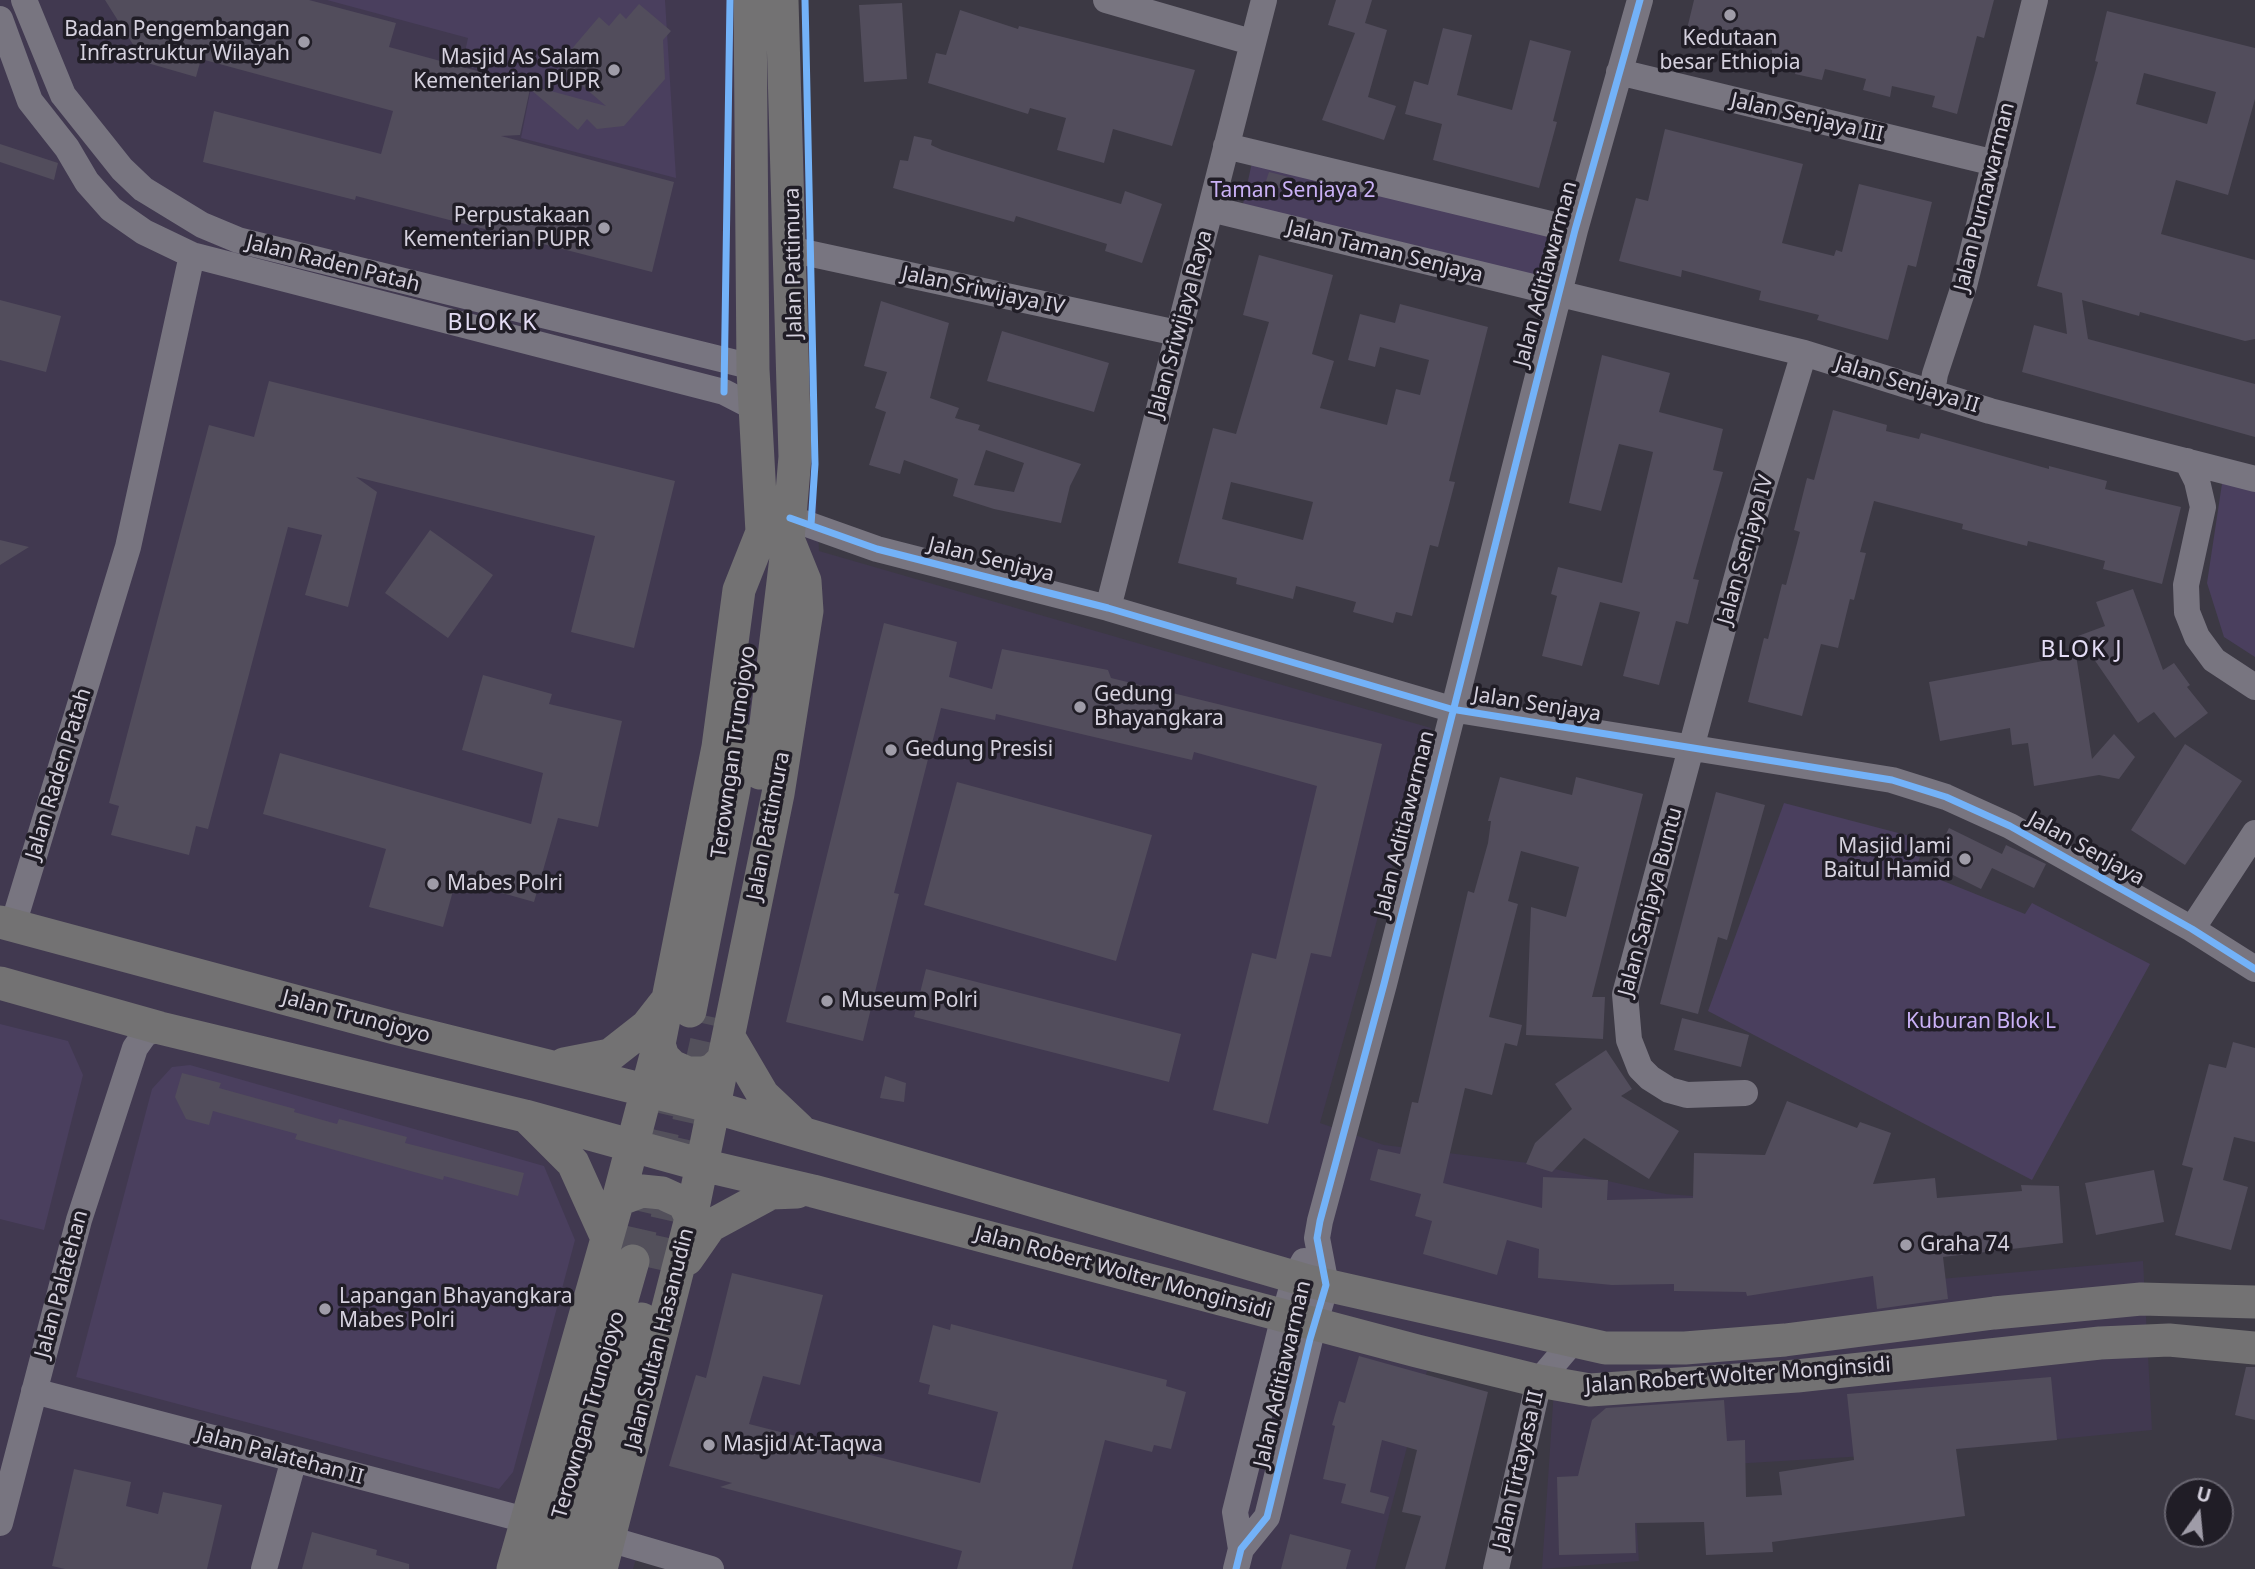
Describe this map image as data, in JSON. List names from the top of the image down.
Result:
{
  "streets": {
    "main road": [
      "Jalan Pattimura",
      "Terowngan Trunojoyo",
      "Jalan Trunojoyo",
      "Jalan Robert Wolter Monginsidi",
      "Jalan Sultan Hasanudin"
    ],
    "street": [
      "Jalan Senjaya III",
      "Jalan Purnawarman",
      "Jalan Taman Senjaya",
      "Jalan Raden Patah",
      "Jalan Aditiawarman",
      "Jalan Sriwijaya IV",
      "Jalan Sriwijaya Raya",
      "Jalan Senjaya II",
      "Jalan Senjaya IV",
      "Jalan Senjaya",
      "Jalan Sanjaya Buntu",
      "Jalan Palatehan",
      "Jalan Palatehan II",
      "Jalan Tirtayasa II"
    ]
  },
  "crossings": [
    ["Jalan Senjaya III", "Jalan Purnawarman"],
    ["Jalan Senjaya III", "Jalan Aditiawarman"],
    ["Jalan Purnawarman", "Jalan Senjaya II"],
    ["Jalan Taman Senjaya", "Jalan Aditiawarman"],
    ["Jalan Taman Senjaya", "Jalan Sriwijaya Raya"],
    ["Jalan Taman Senjaya", "Jalan Senjaya II"],
    ["Jalan Pattimura", "Jalan Raden Patah"],
    ["Jalan Pattimura", "Jalan Sriwijaya IV"],
    ["Jalan Pattimura", "Jalan Senjaya"],
    ["Jalan Pattimura", "Jalan Trunojoyo"],
    ["Jalan Pattimura", "Jalan Robert Wolter Monginsidi"],
    ["Jalan Pattimura", "Jalan Sultan Hasanudin"],
    ["Jalan Raden Patah", "Jalan Trunojoyo"],
    ["Jalan Aditiawarman", "Jalan Senjaya II"],
    ["Jalan Aditiawarman", "Jalan Senjaya"],
    ["Jalan Aditiawarman", "Jalan Robert Wolter Monginsidi"],
    ["Jalan Sriwijaya IV", "Jalan Sriwijaya Raya"],
    ["Jalan Sriwijaya Raya", "Jalan Senjaya"],
    ["Jalan Senjaya II", "Jalan Senjaya IV"],
    ["Jalan Senjaya IV", "Jalan Senjaya"],
    ["Jalan Senjaya IV", "Jalan Sanjaya Buntu"],
    ["Jalan Senjaya", "Jalan Sanjaya Buntu"],
    ["Terowngan Trunojoyo", "Jalan Sultan Hasanudin"],
    ["Jalan Trunojoyo", "Jalan Robert Wolter Monginsidi"],
    ["Jalan Trunojoyo", "Jalan Sultan Hasanudin"],
    ["Jalan Robert Wolter Monginsidi", "Jalan Sultan Hasanudin"],
    ["Jalan Robert Wolter Monginsidi", "Jalan Tirtayasa II"],
    ["Jalan Palatehan", "Jalan Palatehan II"]
  ],
  "districts": ["BLOK K", "BLOK J"],
  "parks": ["Taman Senjaya 2", "Kuburan Blok L"],
  "places": [
    "Kedutaan besar Ethiopia",
    "Badan Pengembangan Infrastruktur Wilayah",
    "Masjid As Salam Kementerian PUPR",
    "Perpustakaan Kementerian PUPR",
    "Gedung Bhayangkara",
    "Gedung Presisi",
    "Masjid Jami Baitul Hamid",
    "Mabes Polri",
    "Museum Polri",
    "Graha 74",
    "Lapangan Bhayangkara Mabes Polri",
    "Masjid At-Taqwa"
  ],
  "north": "top"
}
